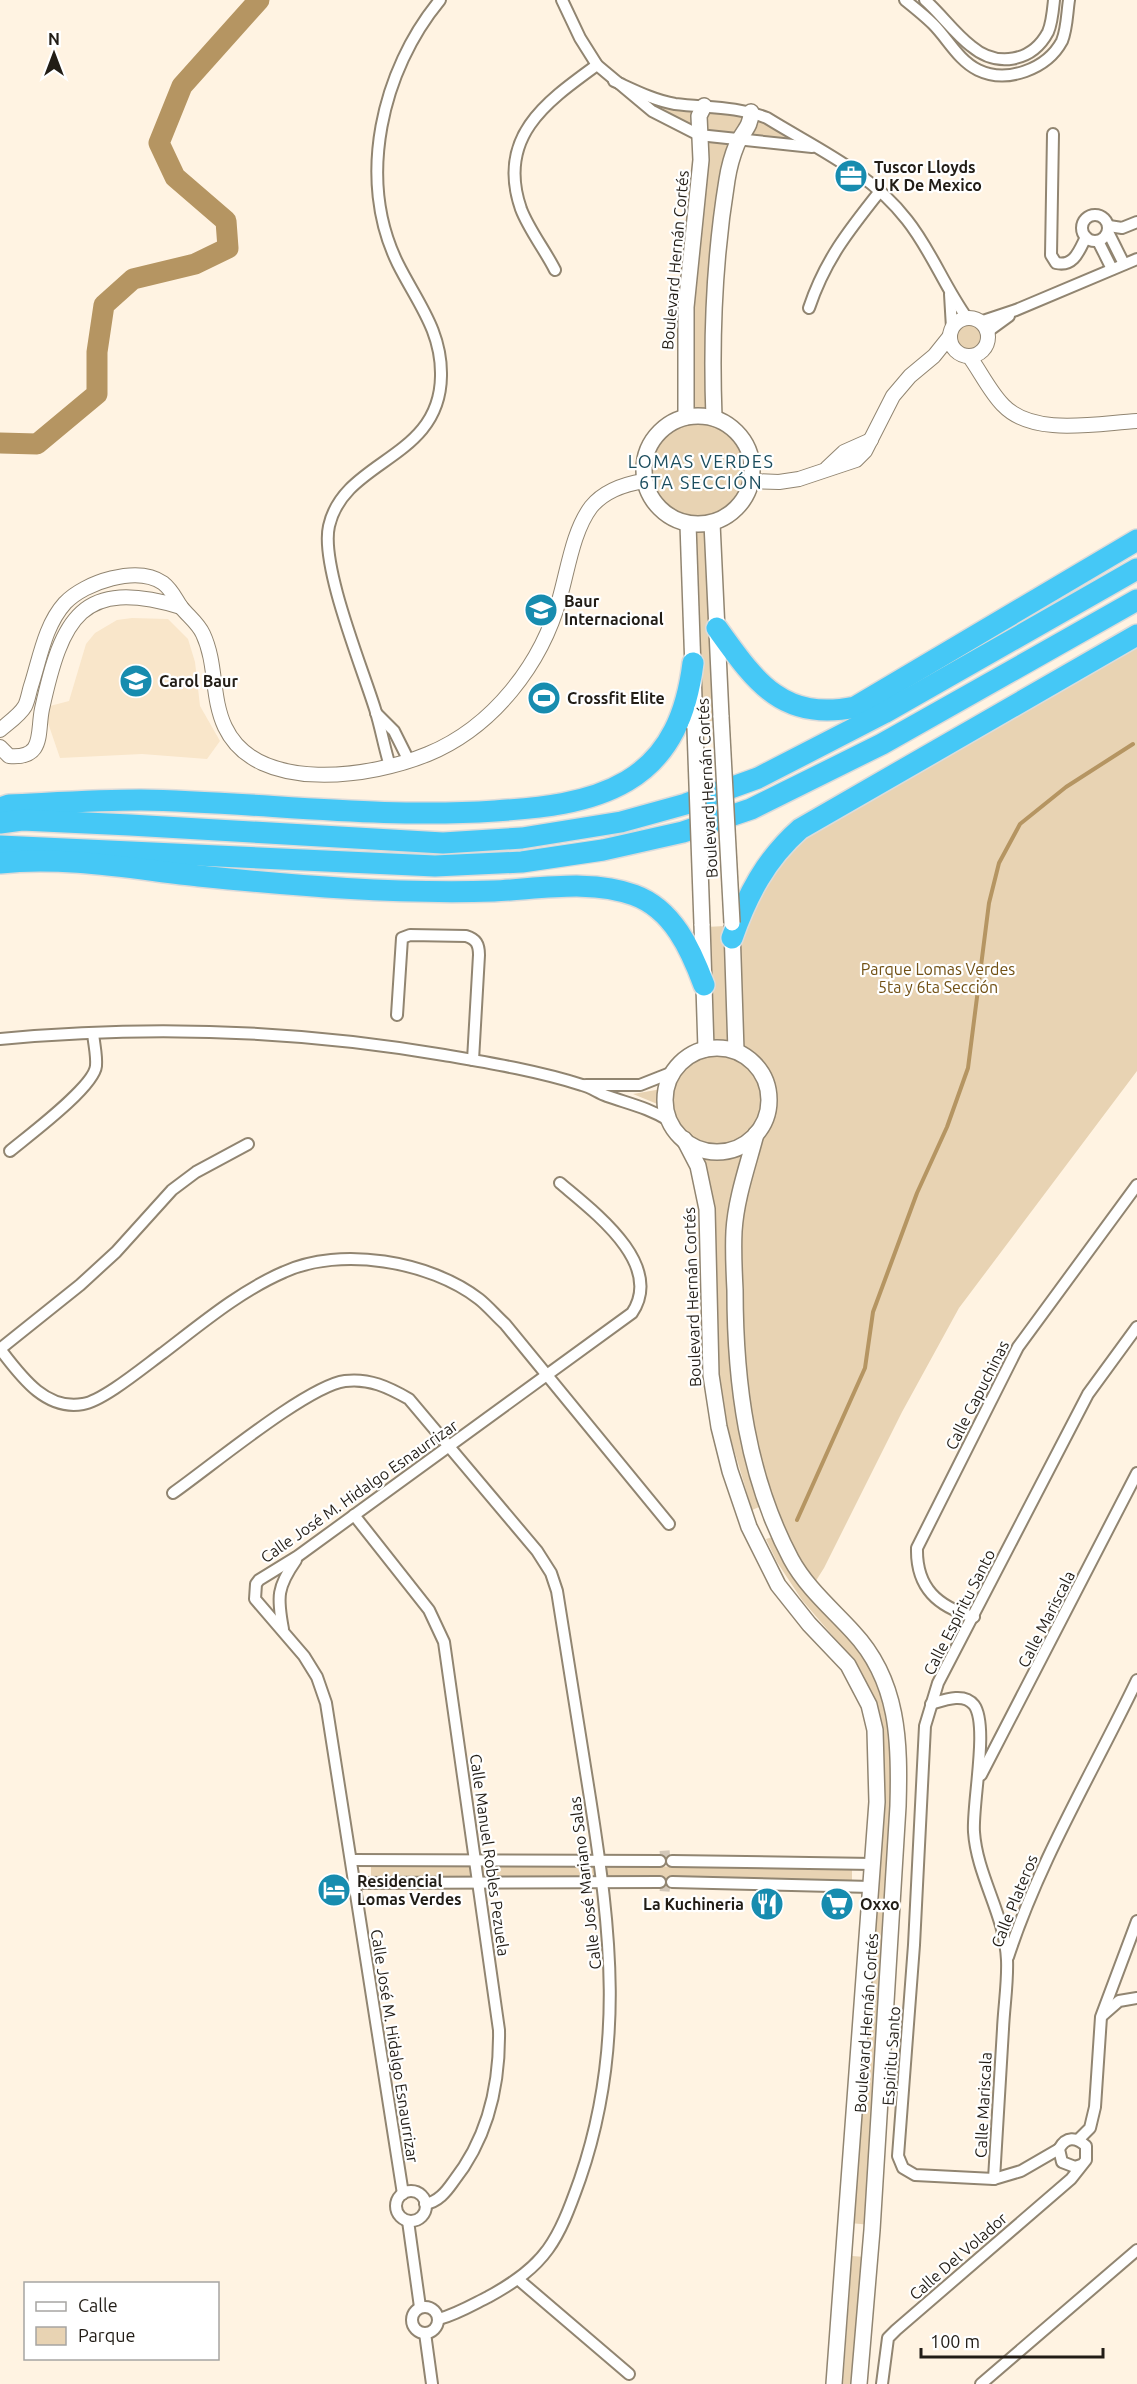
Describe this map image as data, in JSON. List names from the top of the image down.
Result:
{
  "streets": {
    "main road": ["Boulevard Hernán Cortés"],
    "street": [
      "Calle Capuchinas",
      "Calle José M. Hidalgo Esnaurrizar",
      "Calle Espíritu Santo",
      "Calle Mariscala",
      "Calle Manuel Robles Pezuela",
      "Calle José Mariano Salas",
      "Calle Plateros",
      "Espiritu Santo",
      "Calle Del Volador"
    ]
  },
  "crossings": [
    ["Calle Capuchinas", "Calle Espíritu Santo"],
    ["Calle José M. Hidalgo Esnaurrizar", "Calle Manuel Robles Pezuela"],
    ["Calle José M. Hidalgo Esnaurrizar", "Calle José Mariano Salas"],
    ["Calle Espíritu Santo", "Calle Plateros"],
    ["Calle Espíritu Santo", "Espiritu Santo"],
    ["Calle Mariscala", "Calle Plateros"],
    ["Calle Mariscala", "Espiritu Santo"]
  ],
  "districts": ["LOMAS VERDES 6TA SECCIÓN"],
  "parks": ["Parque Lomas Verdes 5ta y 6ta Sección"],
  "places": {
    "office": ["Tuscor Lloyds U K De Mexico"],
    "school or university": ["Baur Internacional", "Carol Baur"],
    "sports": ["Crossfit Elite"],
    "hotel": ["Residencial Lomas Verdes"],
    "restaurant": ["La Kuchineria"],
    "supermarket": ["Oxxo"]
  },
  "legend": ["Calle", "Parque"],
  "scale_bar": "100 m",
  "north": "top"
}
